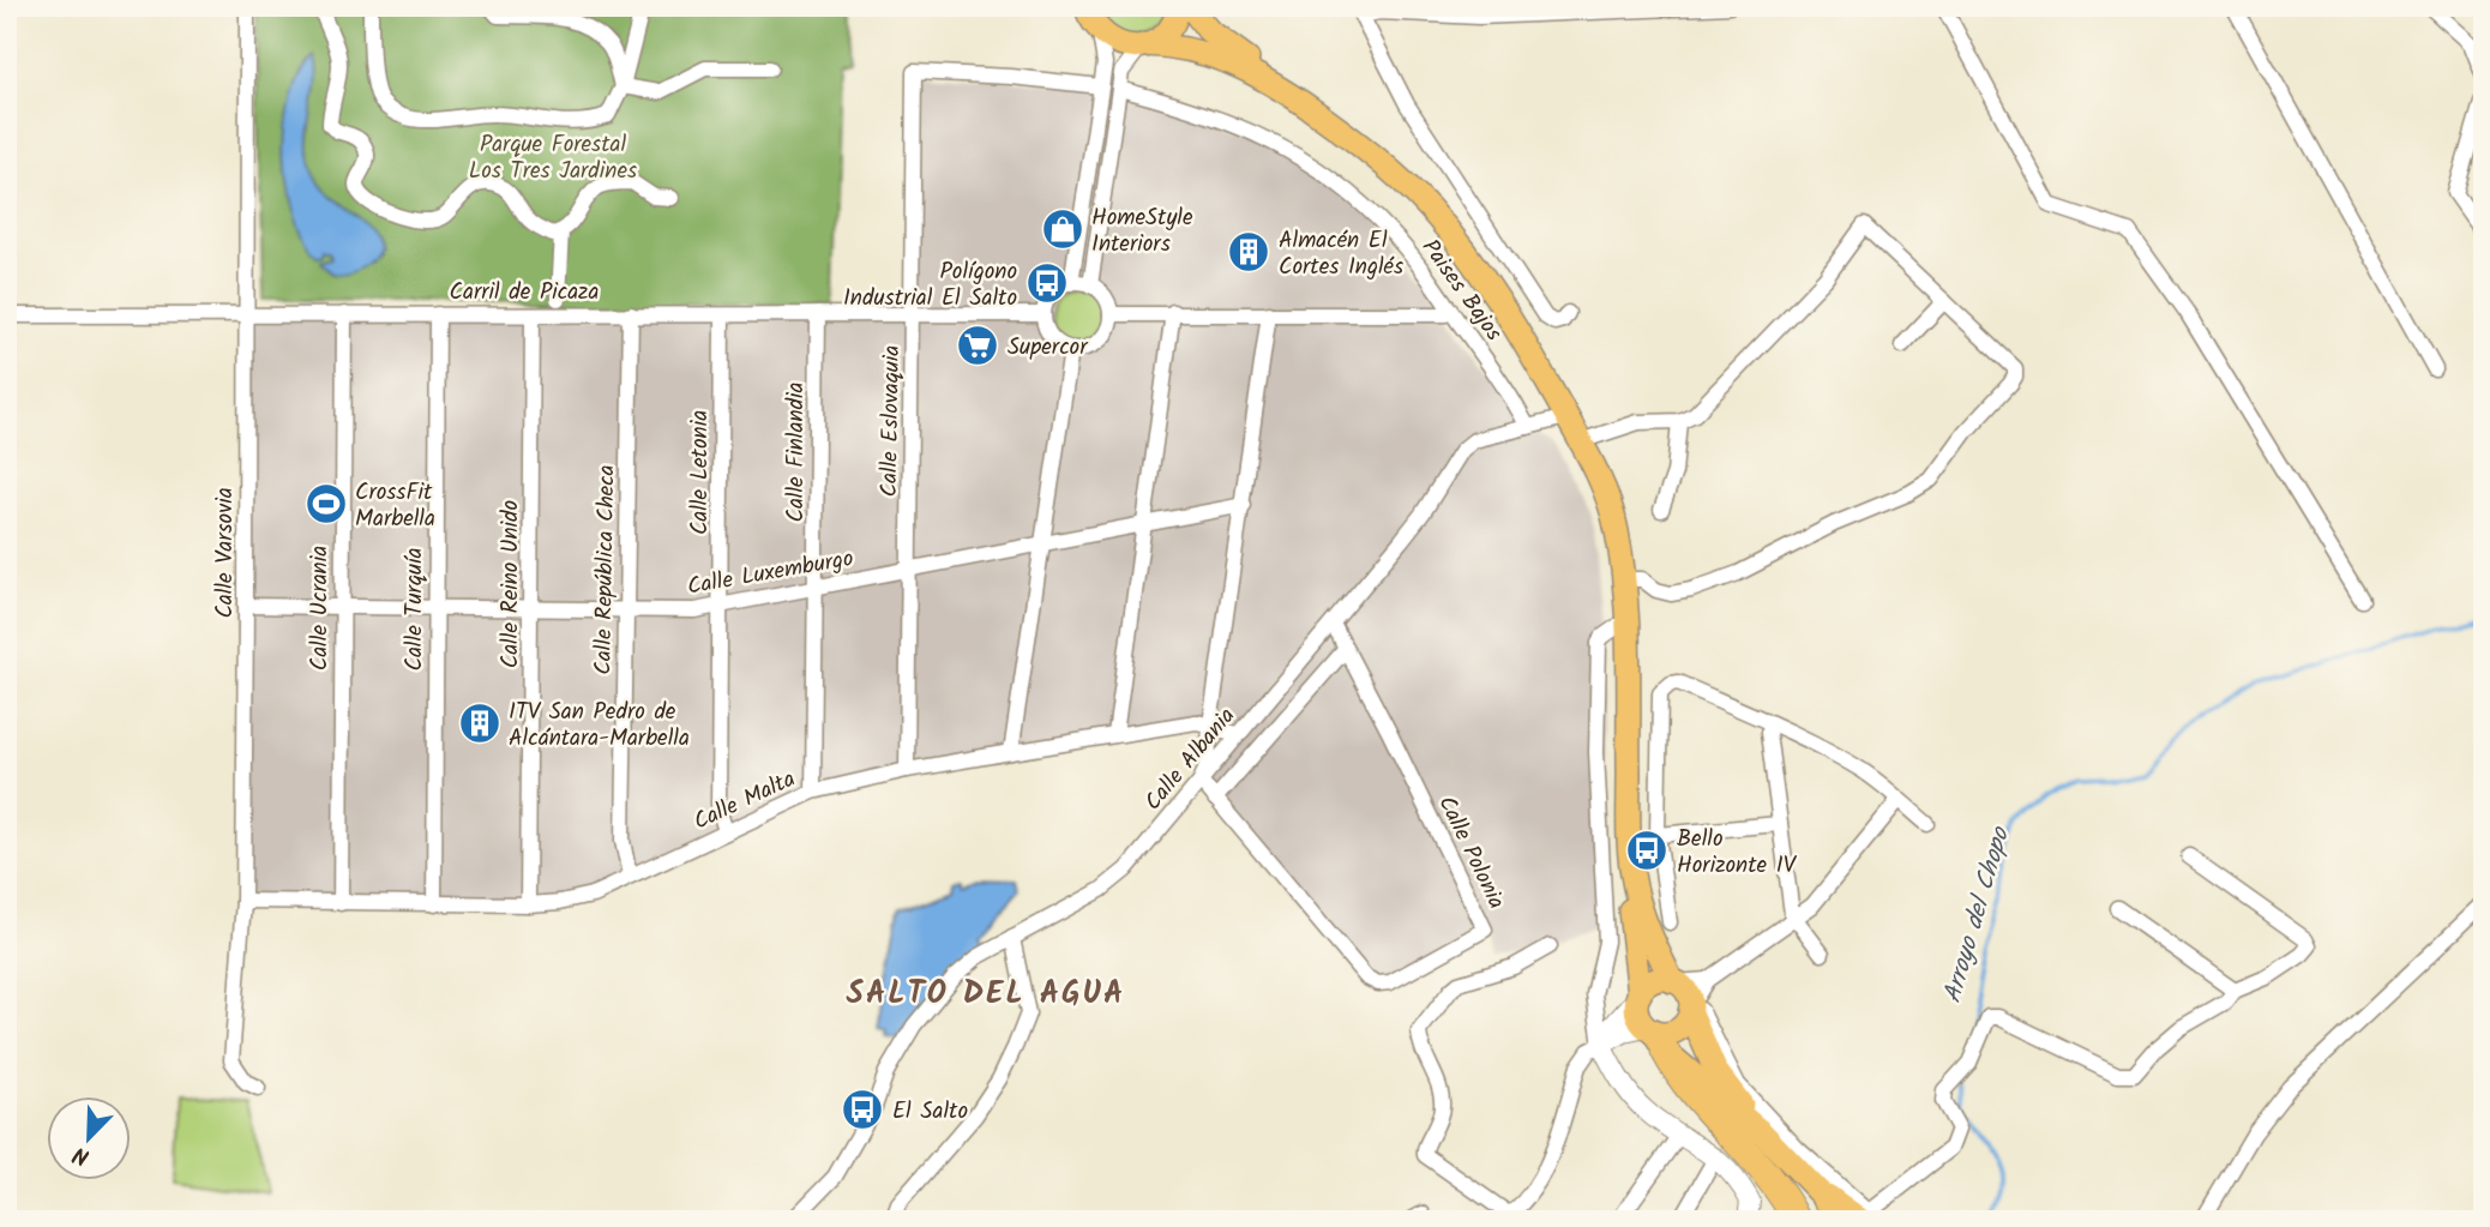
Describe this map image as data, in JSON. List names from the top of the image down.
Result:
{
  "streets": {
    "street": [
      "Paises Bajos",
      "Carril de Picaza",
      "Calle Eslovaquia",
      "Calle Finlandia",
      "Calle Letonia",
      "Calle Varsovia",
      "Calle República Checa",
      "Calle Luxemburgo",
      "Calle Reino Unido",
      "Calle Ucrania",
      "Calle Turquía",
      "Calle Albania",
      "Calle Malta",
      "Calle Polonia"
    ]
  },
  "crossings": [
    ["Paises Bajos", "Calle Albania"],
    ["Carril de Picaza", "Calle Eslovaquia"],
    ["Carril de Picaza", "Calle Finlandia"],
    ["Carril de Picaza", "Calle Letonia"],
    ["Carril de Picaza", "Calle Varsovia"],
    ["Carril de Picaza", "Calle República Checa"],
    ["Carril de Picaza", "Calle Reino Unido"],
    ["Carril de Picaza", "Calle Ucrania"],
    ["Carril de Picaza", "Calle Turquía"],
    ["Calle Eslovaquia", "Calle Luxemburgo"],
    ["Calle Eslovaquia", "Calle Malta"],
    ["Calle Finlandia", "Calle Luxemburgo"],
    ["Calle Finlandia", "Calle Malta"],
    ["Calle Letonia", "Calle Luxemburgo"],
    ["Calle Letonia", "Calle Malta"],
    ["Calle Varsovia", "Calle Luxemburgo"],
    ["Calle Varsovia", "Calle Malta"],
    ["Calle República Checa", "Calle Luxemburgo"],
    ["Calle República Checa", "Calle Malta"],
    ["Calle Luxemburgo", "Calle Reino Unido"],
    ["Calle Luxemburgo", "Calle Ucrania"],
    ["Calle Luxemburgo", "Calle Turquía"],
    ["Calle Reino Unido", "Calle Malta"],
    ["Calle Ucrania", "Calle Malta"],
    ["Calle Turquía", "Calle Malta"],
    ["Calle Albania", "Calle Polonia"]
  ],
  "districts": ["SALTO DEL AGUA"],
  "water": ["Arroyo del Chopo"],
  "parks": ["Parque Forestal Los Tres Jardines"],
  "places": {
    "shop": ["HomeStyle Interiors"],
    "building": ["Almacén El Cortes Inglés", "ITV San Pedro de Alcántara-Marbella"],
    "bus stop": ["Polígono Industrial El Salto", "Bello Horizonte IV", "El Salto"],
    "supermarket": ["Supercor"],
    "sports": ["CrossFit Marbella"]
  },
  "north": "bottom left"
}
